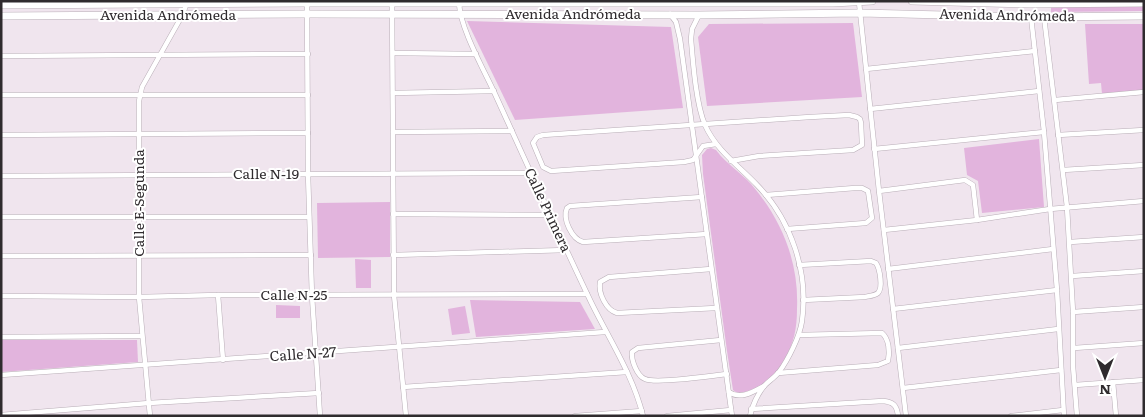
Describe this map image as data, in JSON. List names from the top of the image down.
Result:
{
  "streets": {
    "street": [
      "Avenida Andrómeda",
      "Calle N-19",
      "Calle E-Segunda",
      "Calle Primera",
      "Calle N-25",
      "Calle N-27"
    ]
  },
  "crossings": [
    ["Avenida Andrómeda", "Calle E-Segunda"],
    ["Avenida Andrómeda", "Calle Primera"],
    ["Calle N-19", "Calle E-Segunda"],
    ["Calle N-19", "Calle Primera"],
    ["Calle E-Segunda", "Calle N-25"],
    ["Calle E-Segunda", "Calle N-27"],
    ["Calle Primera", "Calle N-25"],
    ["Calle Primera", "Calle N-27"]
  ],
  "north": "bottom"
}
